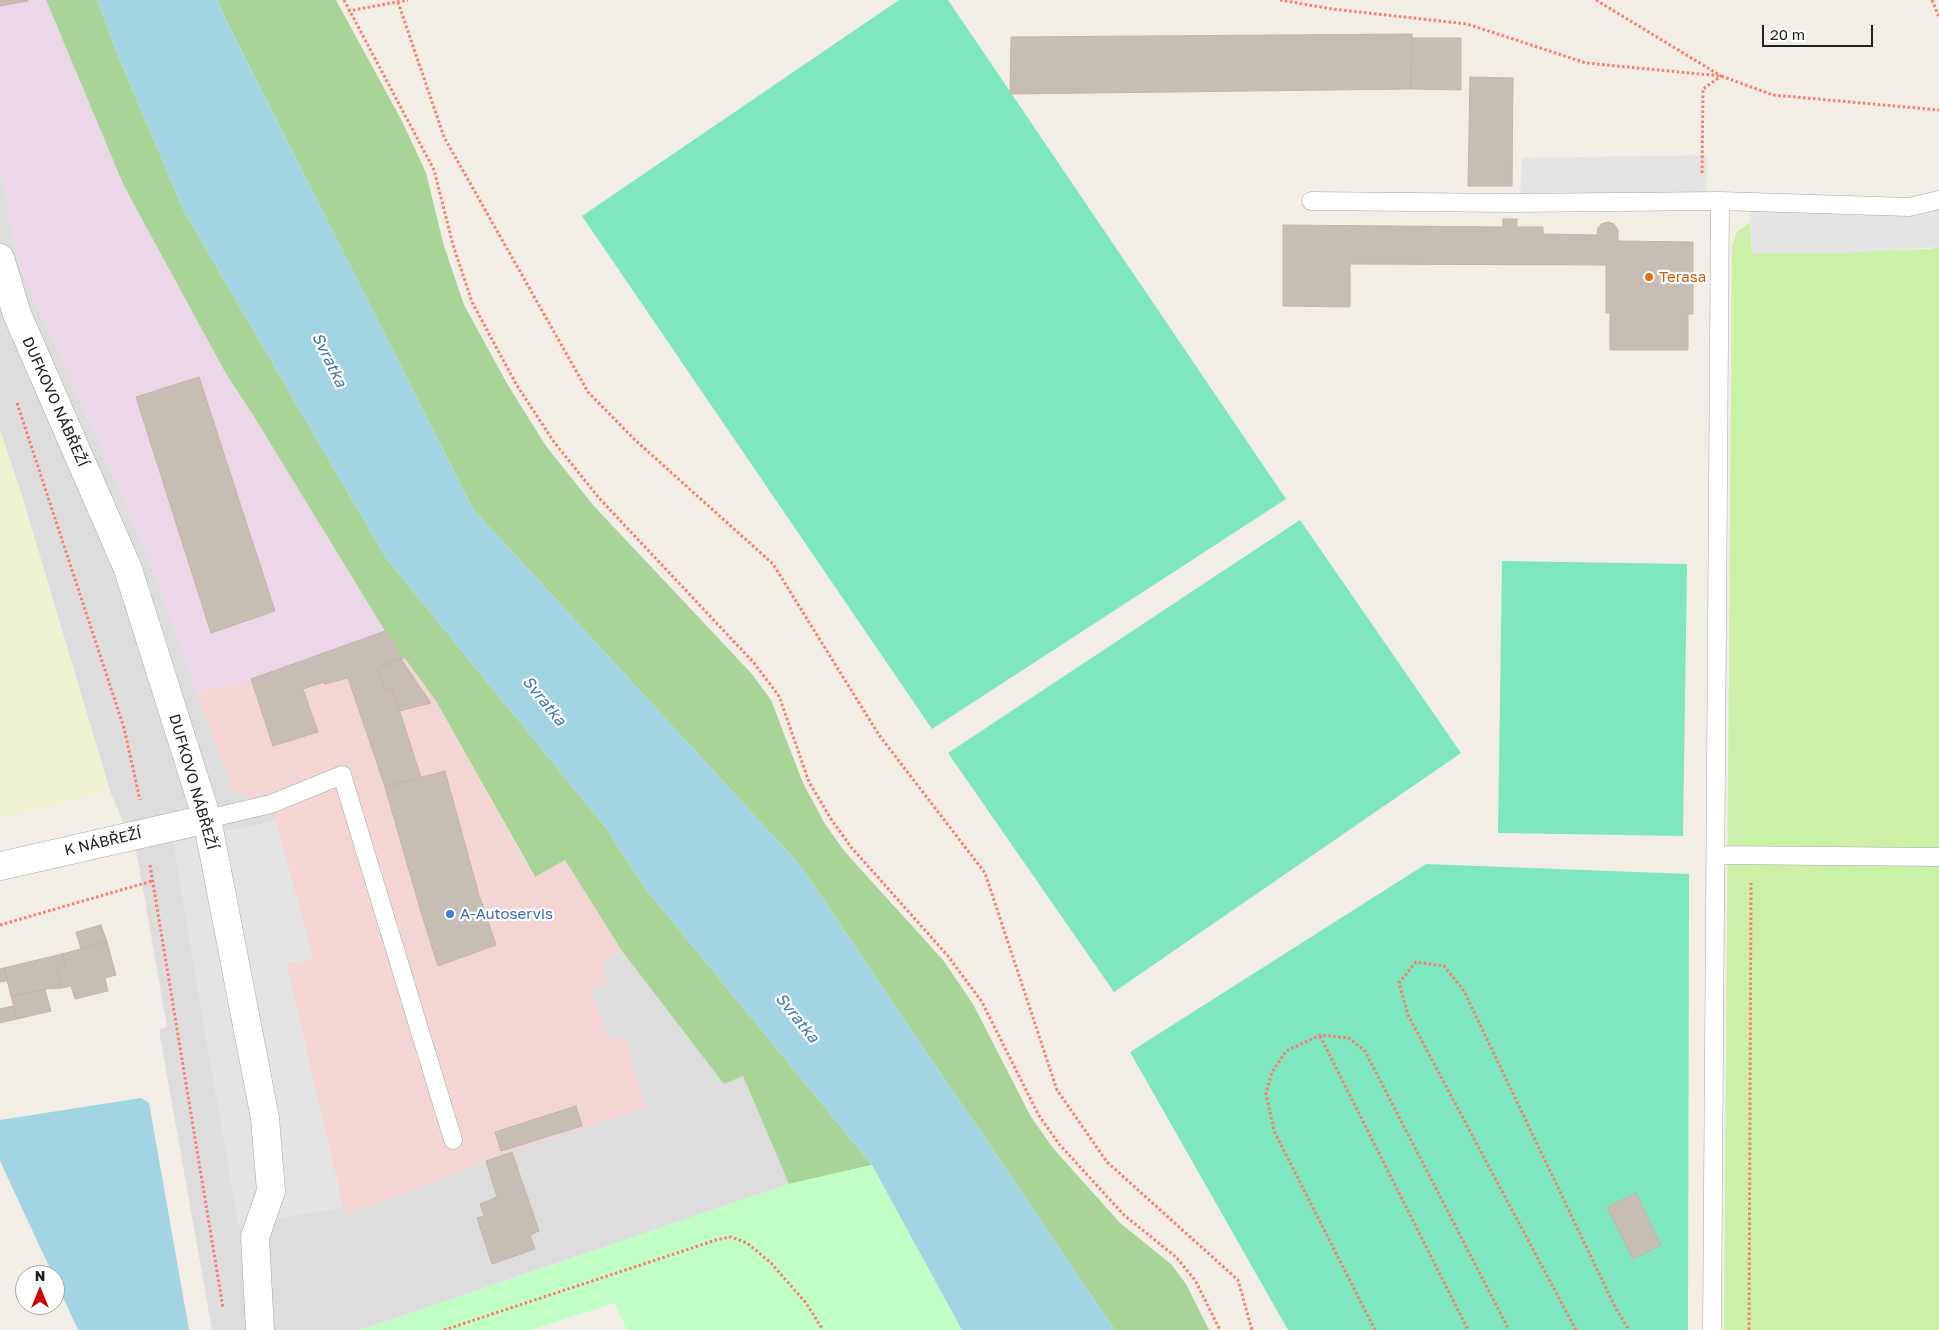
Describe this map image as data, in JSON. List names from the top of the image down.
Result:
{
  "streets": {
    "street": ["DUFKOVO NÁBŘEŽÍ", "K NÁBŘEŽÍ"]
  },
  "crossings": [
    ["DUFKOVO NÁBŘEŽÍ", "K NÁBŘEŽÍ"]
  ],
  "water": ["Svratka"],
  "places": ["Terasa", "A-Autoservis"],
  "scale_bar": "20 m",
  "north": "top"
}
